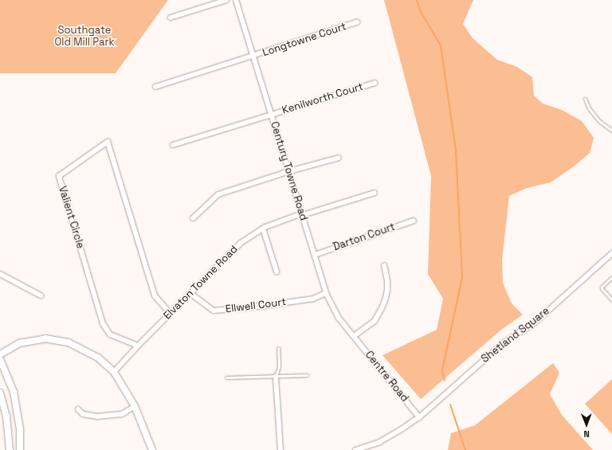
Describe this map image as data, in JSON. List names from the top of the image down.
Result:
{
  "streets": {
    "street": [
      "Longtowne Court",
      "Kenilworth Court",
      "Century Towne Road",
      "Valient Circle",
      "Darton Court",
      "Elvaton Towne Road",
      "Ellwell Court",
      "Shetland Square",
      "Centre Road"
    ]
  },
  "crossings": [
    ["Longtowne Court", "Century Towne Road"],
    ["Kenilworth Court", "Century Towne Road"],
    ["Century Towne Road", "Darton Court"],
    ["Century Towne Road", "Elvaton Towne Road"],
    ["Century Towne Road", "Ellwell Court"],
    ["Century Towne Road", "Centre Road"],
    ["Valient Circle", "Elvaton Towne Road"],
    ["Elvaton Towne Road", "Ellwell Court"],
    ["Shetland Square", "Centre Road"]
  ],
  "parks": ["Southgate Old Mill Park"],
  "north": "bottom"
}
